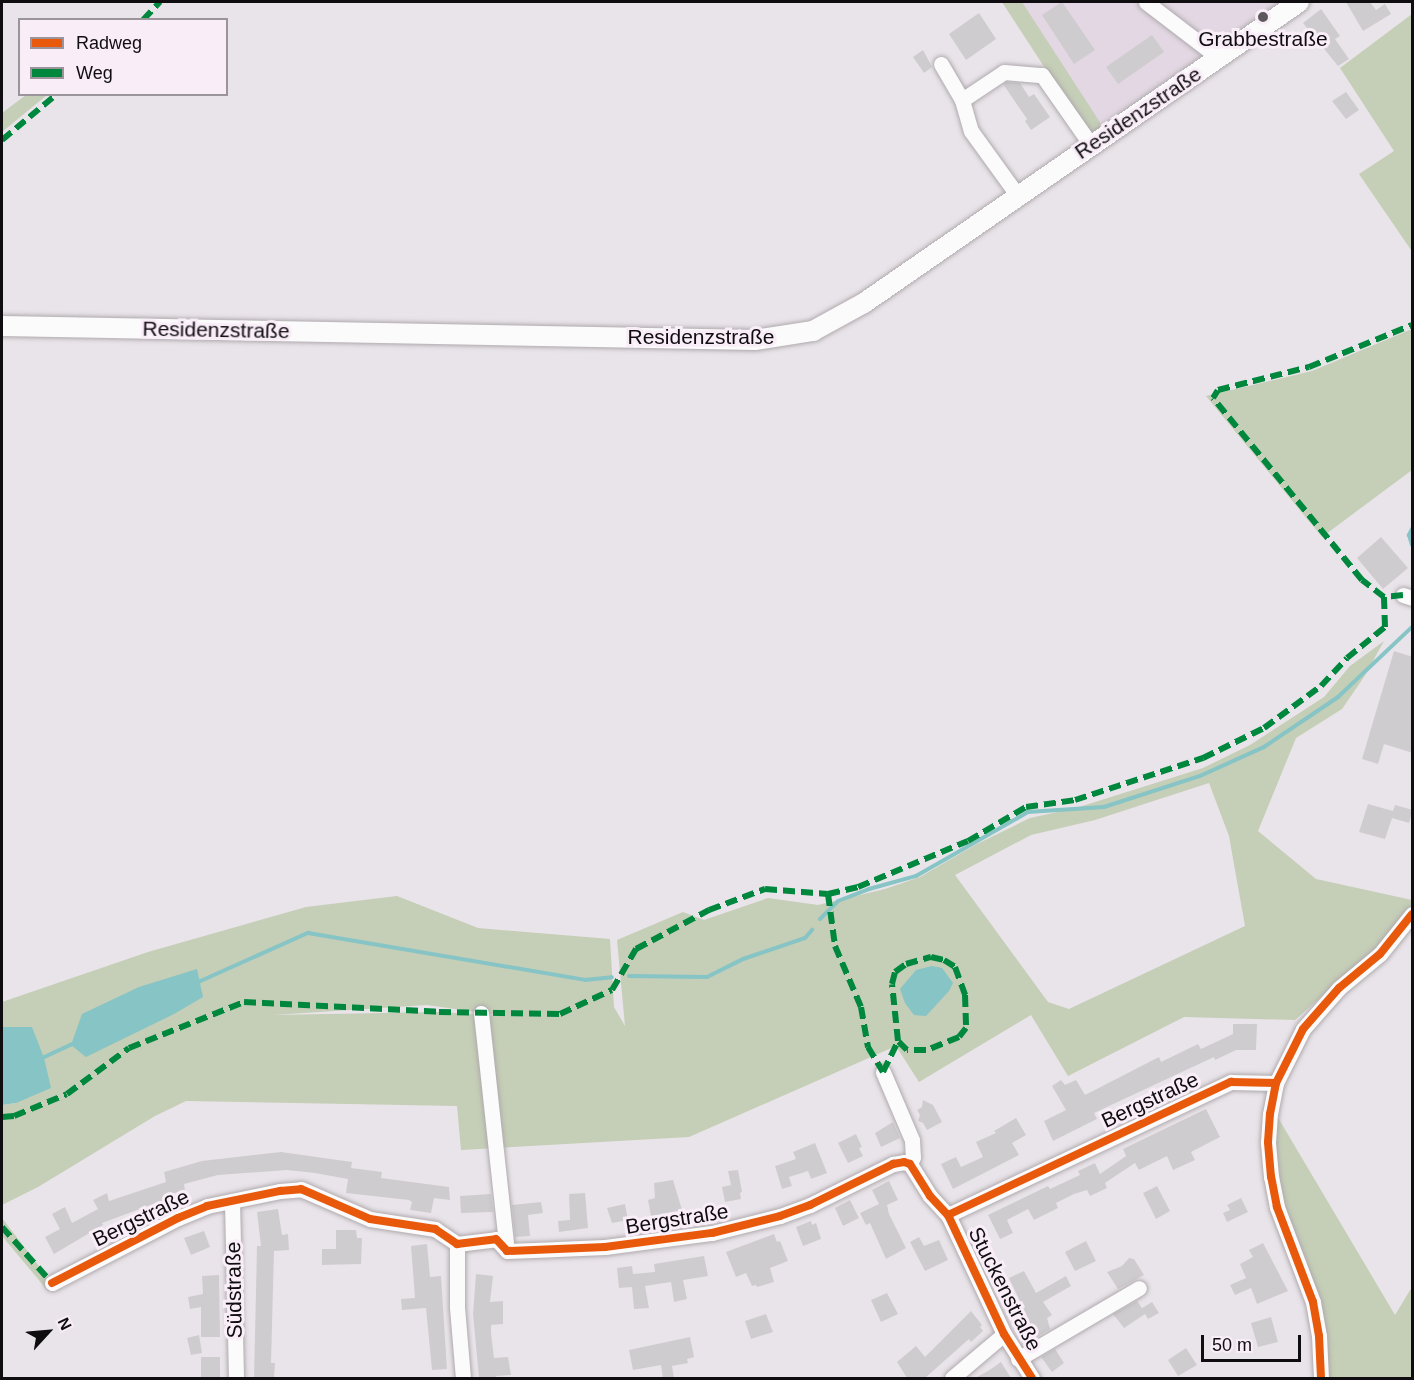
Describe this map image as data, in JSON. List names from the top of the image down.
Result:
{
  "streets": {
    "main road": ["Residenzstraße"],
    "street": ["Bergstraße", "Stuckenstraße", "Südstraße"]
  },
  "crossings": [
    ["Bergstraße", "Stuckenstraße"],
    ["Bergstraße", "Südstraße"]
  ],
  "places": ["Grabbestraße"],
  "legend": ["Radweg", "Weg"],
  "scale_bar": "50 m",
  "north": "top right"
}
